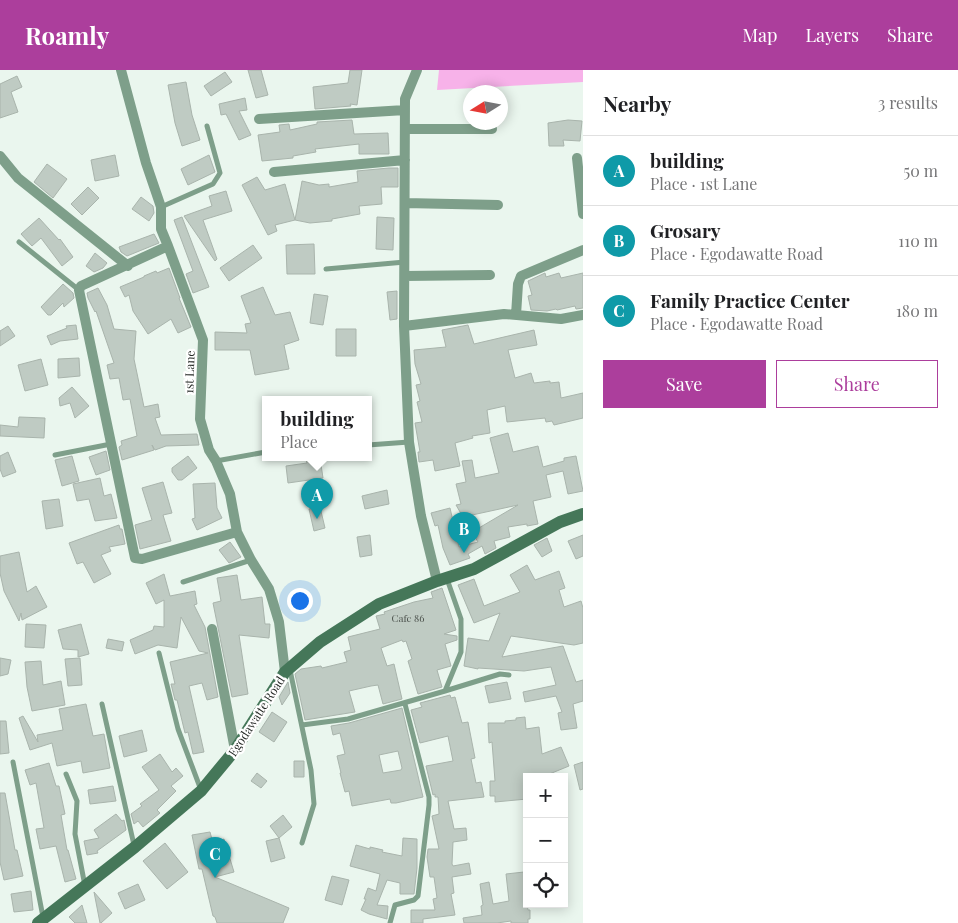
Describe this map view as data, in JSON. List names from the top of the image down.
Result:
{
  "streets": {
    "street": ["1st Lane", "Egodawatte Road"]
  },
  "crossings": [
    ["1st Lane", "Egodawatte Road"]
  ],
  "house_numbers": ["Cafe 86"],
  "north": "left",
  "page": {
    "header": "Roamly",
    "nav": ["Map", "Layers", "Share"],
    "heading": ["Nearby", "3 results"],
    "list": [
      {
        "mark": "A",
        "name": "building",
        "note": "Place · 1st Lane",
        "value": "50 m"
      },
      {
        "mark": "B",
        "name": "Grosary",
        "note": "Place · Egodawatte Road",
        "value": "110 m"
      },
      {
        "mark": "C",
        "name": "Family Practice Center",
        "note": "Place · Egodawatte Road",
        "value": "180 m"
      }
    ],
    "buttons": ["Save", "Share"],
    "popup": ["building", "Place"],
    "pins": ["A", "B", "C"],
    "map_buttons": ["+", "−"]
  }
}
